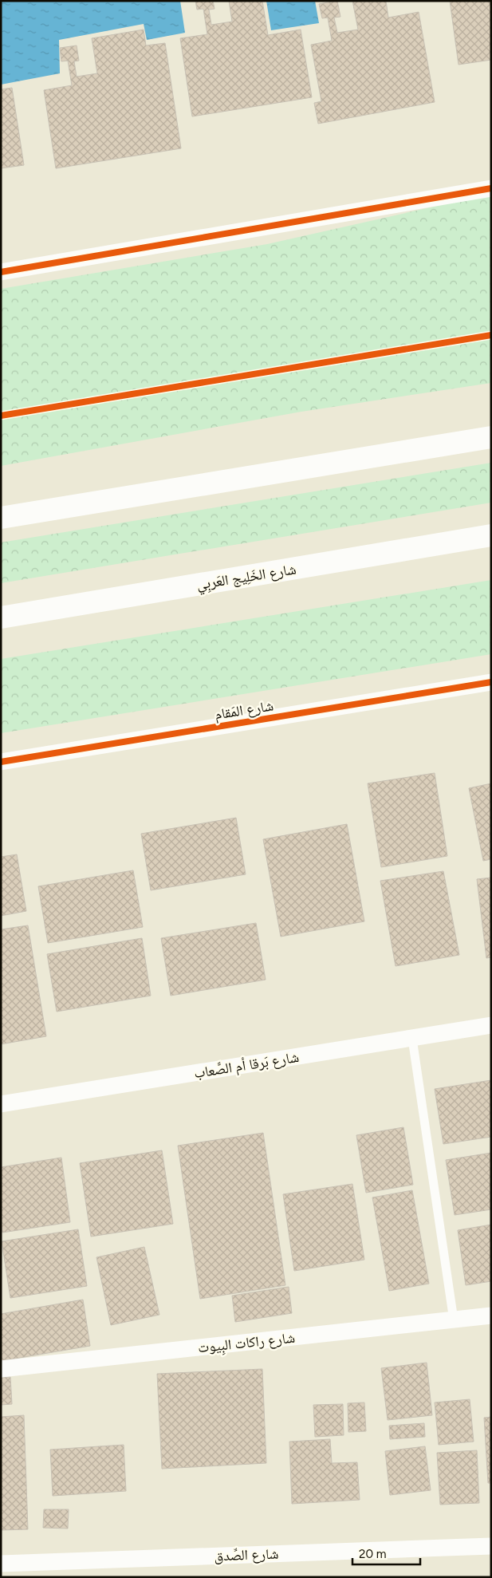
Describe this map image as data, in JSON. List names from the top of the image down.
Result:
{
  "streets": {
    "highway": ["شارع الخَلِيج العَربِي"],
    "street": [
      "شارع المَقام",
      "شارع بَرقا أم الصَّعاب",
      "شارع راكات البِيوت",
      "شارع الصِّدق"
    ]
  },
  "scale_bar": "20 m"
}
